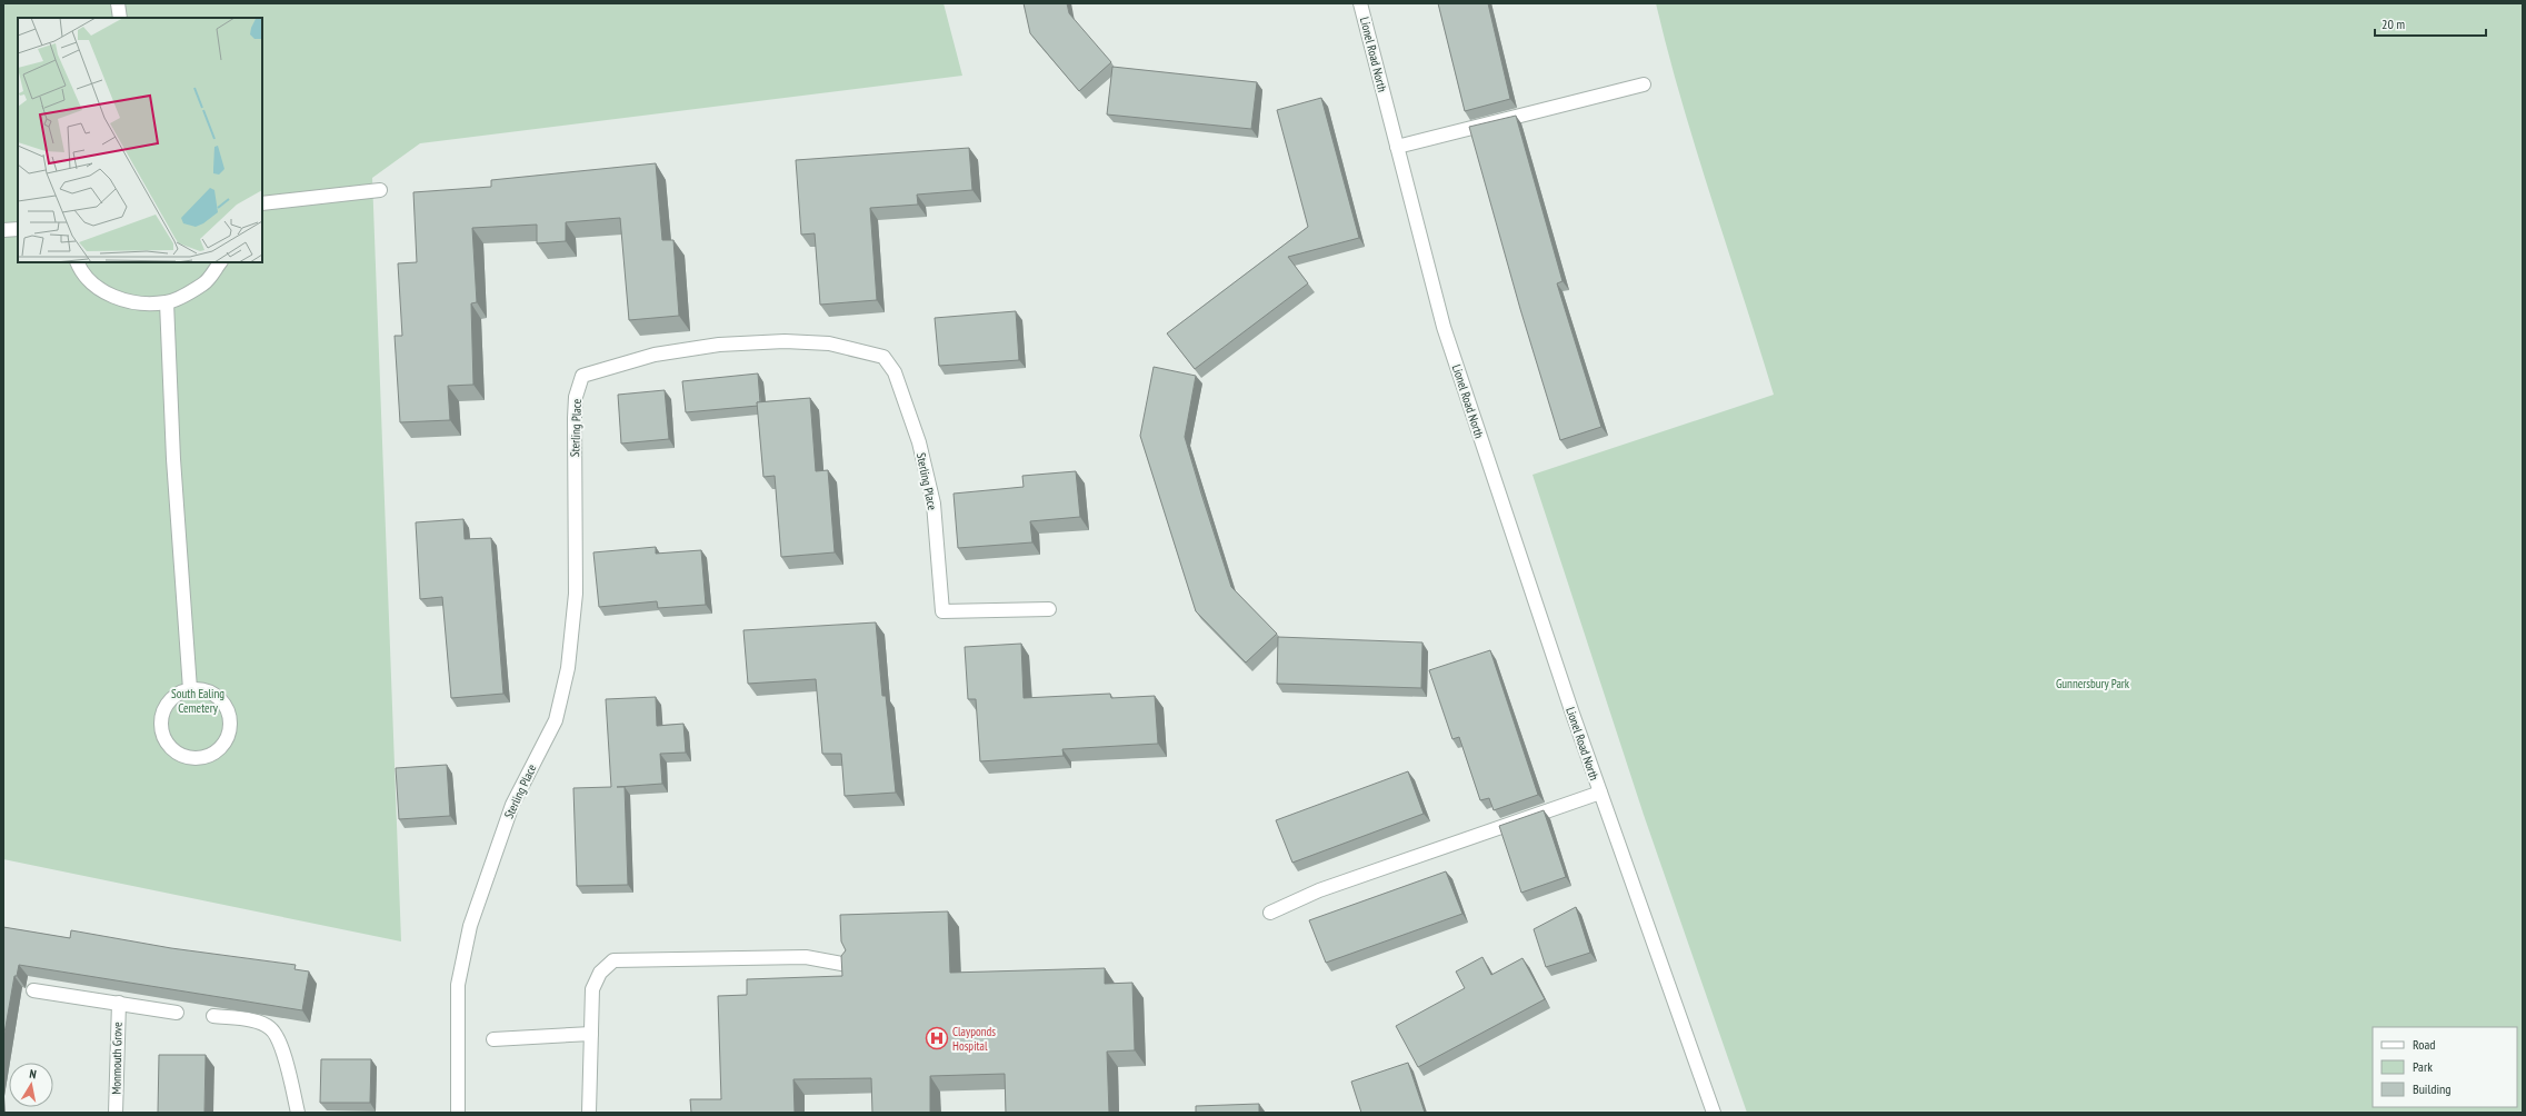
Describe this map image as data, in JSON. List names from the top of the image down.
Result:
{
  "streets": {
    "street": ["Lionel Road North", "Sterling Place", "Monmouth Grove"]
  },
  "parks": ["Gunnersbury Park", "South Ealing Cemetery"],
  "places": {
    "hospital": ["Clayponds Hospital"]
  },
  "legend": ["Road", "Park", "Building"],
  "scale_bar": "20 m",
  "north": "top"
}
